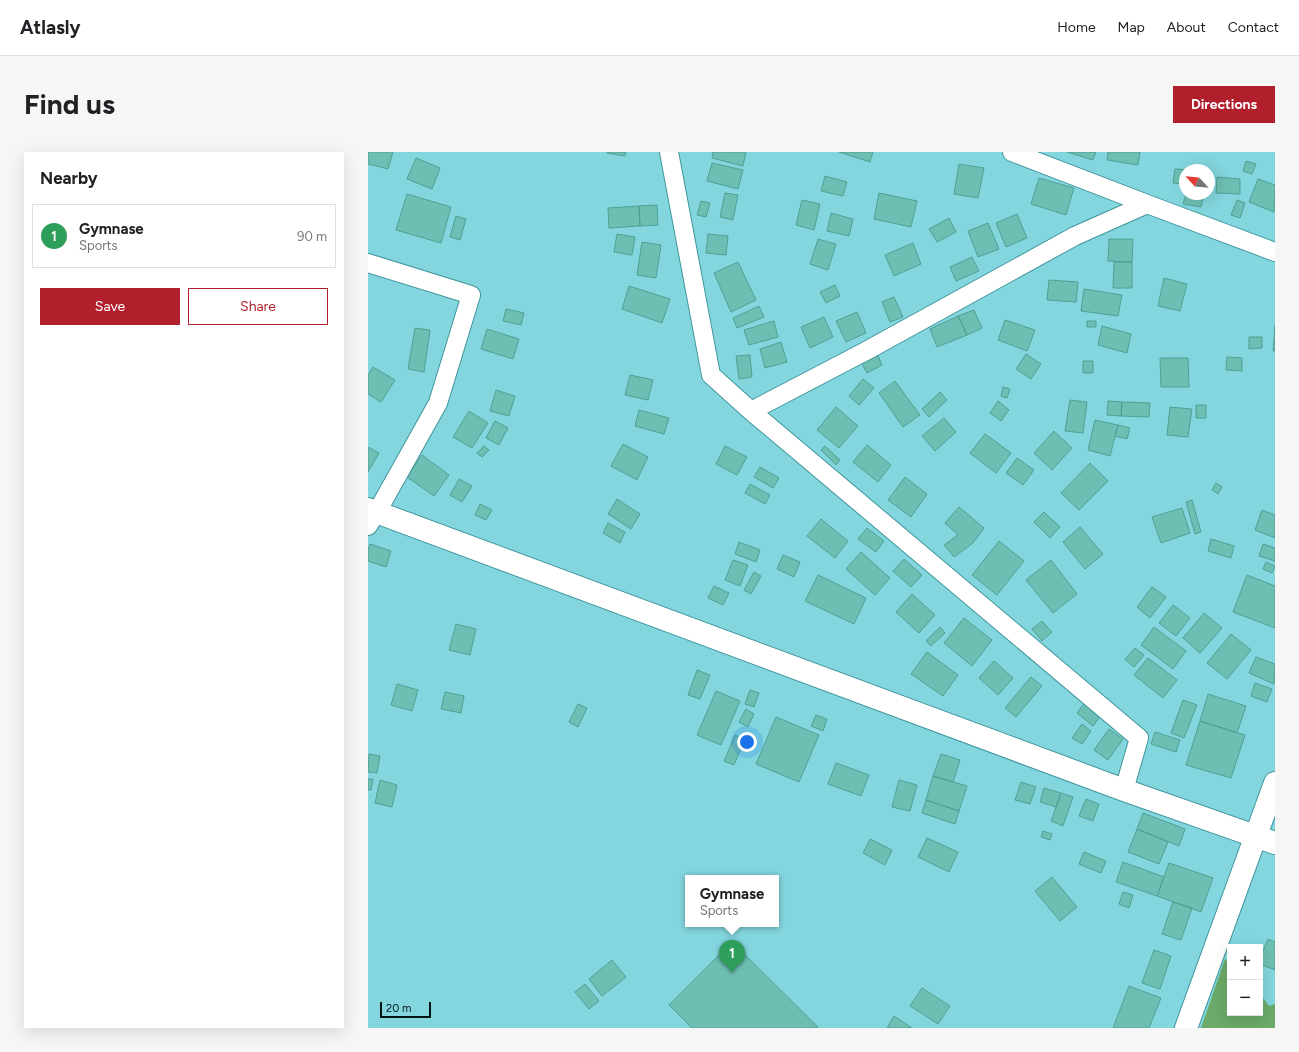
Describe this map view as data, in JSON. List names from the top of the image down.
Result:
{
  "scale_bar": "20 m",
  "north": "top left",
  "page": {
    "header": "Atlasly",
    "nav": [
      "Home",
      "Map",
      "About",
      "Contact"
    ],
    "buttons": [
      "Directions",
      ["Save", "Share"]
    ],
    "title": "Find us",
    "heading": "Nearby",
    "list": [
      {
        "mark": "1",
        "name": "Gymnase",
        "note": "Sports",
        "value": "90 m"
      }
    ],
    "popup": ["Gymnase", "Sports"],
    "pins": "1",
    "map_buttons": ["+", "−"],
    "scale": "20 m"
  }
}
